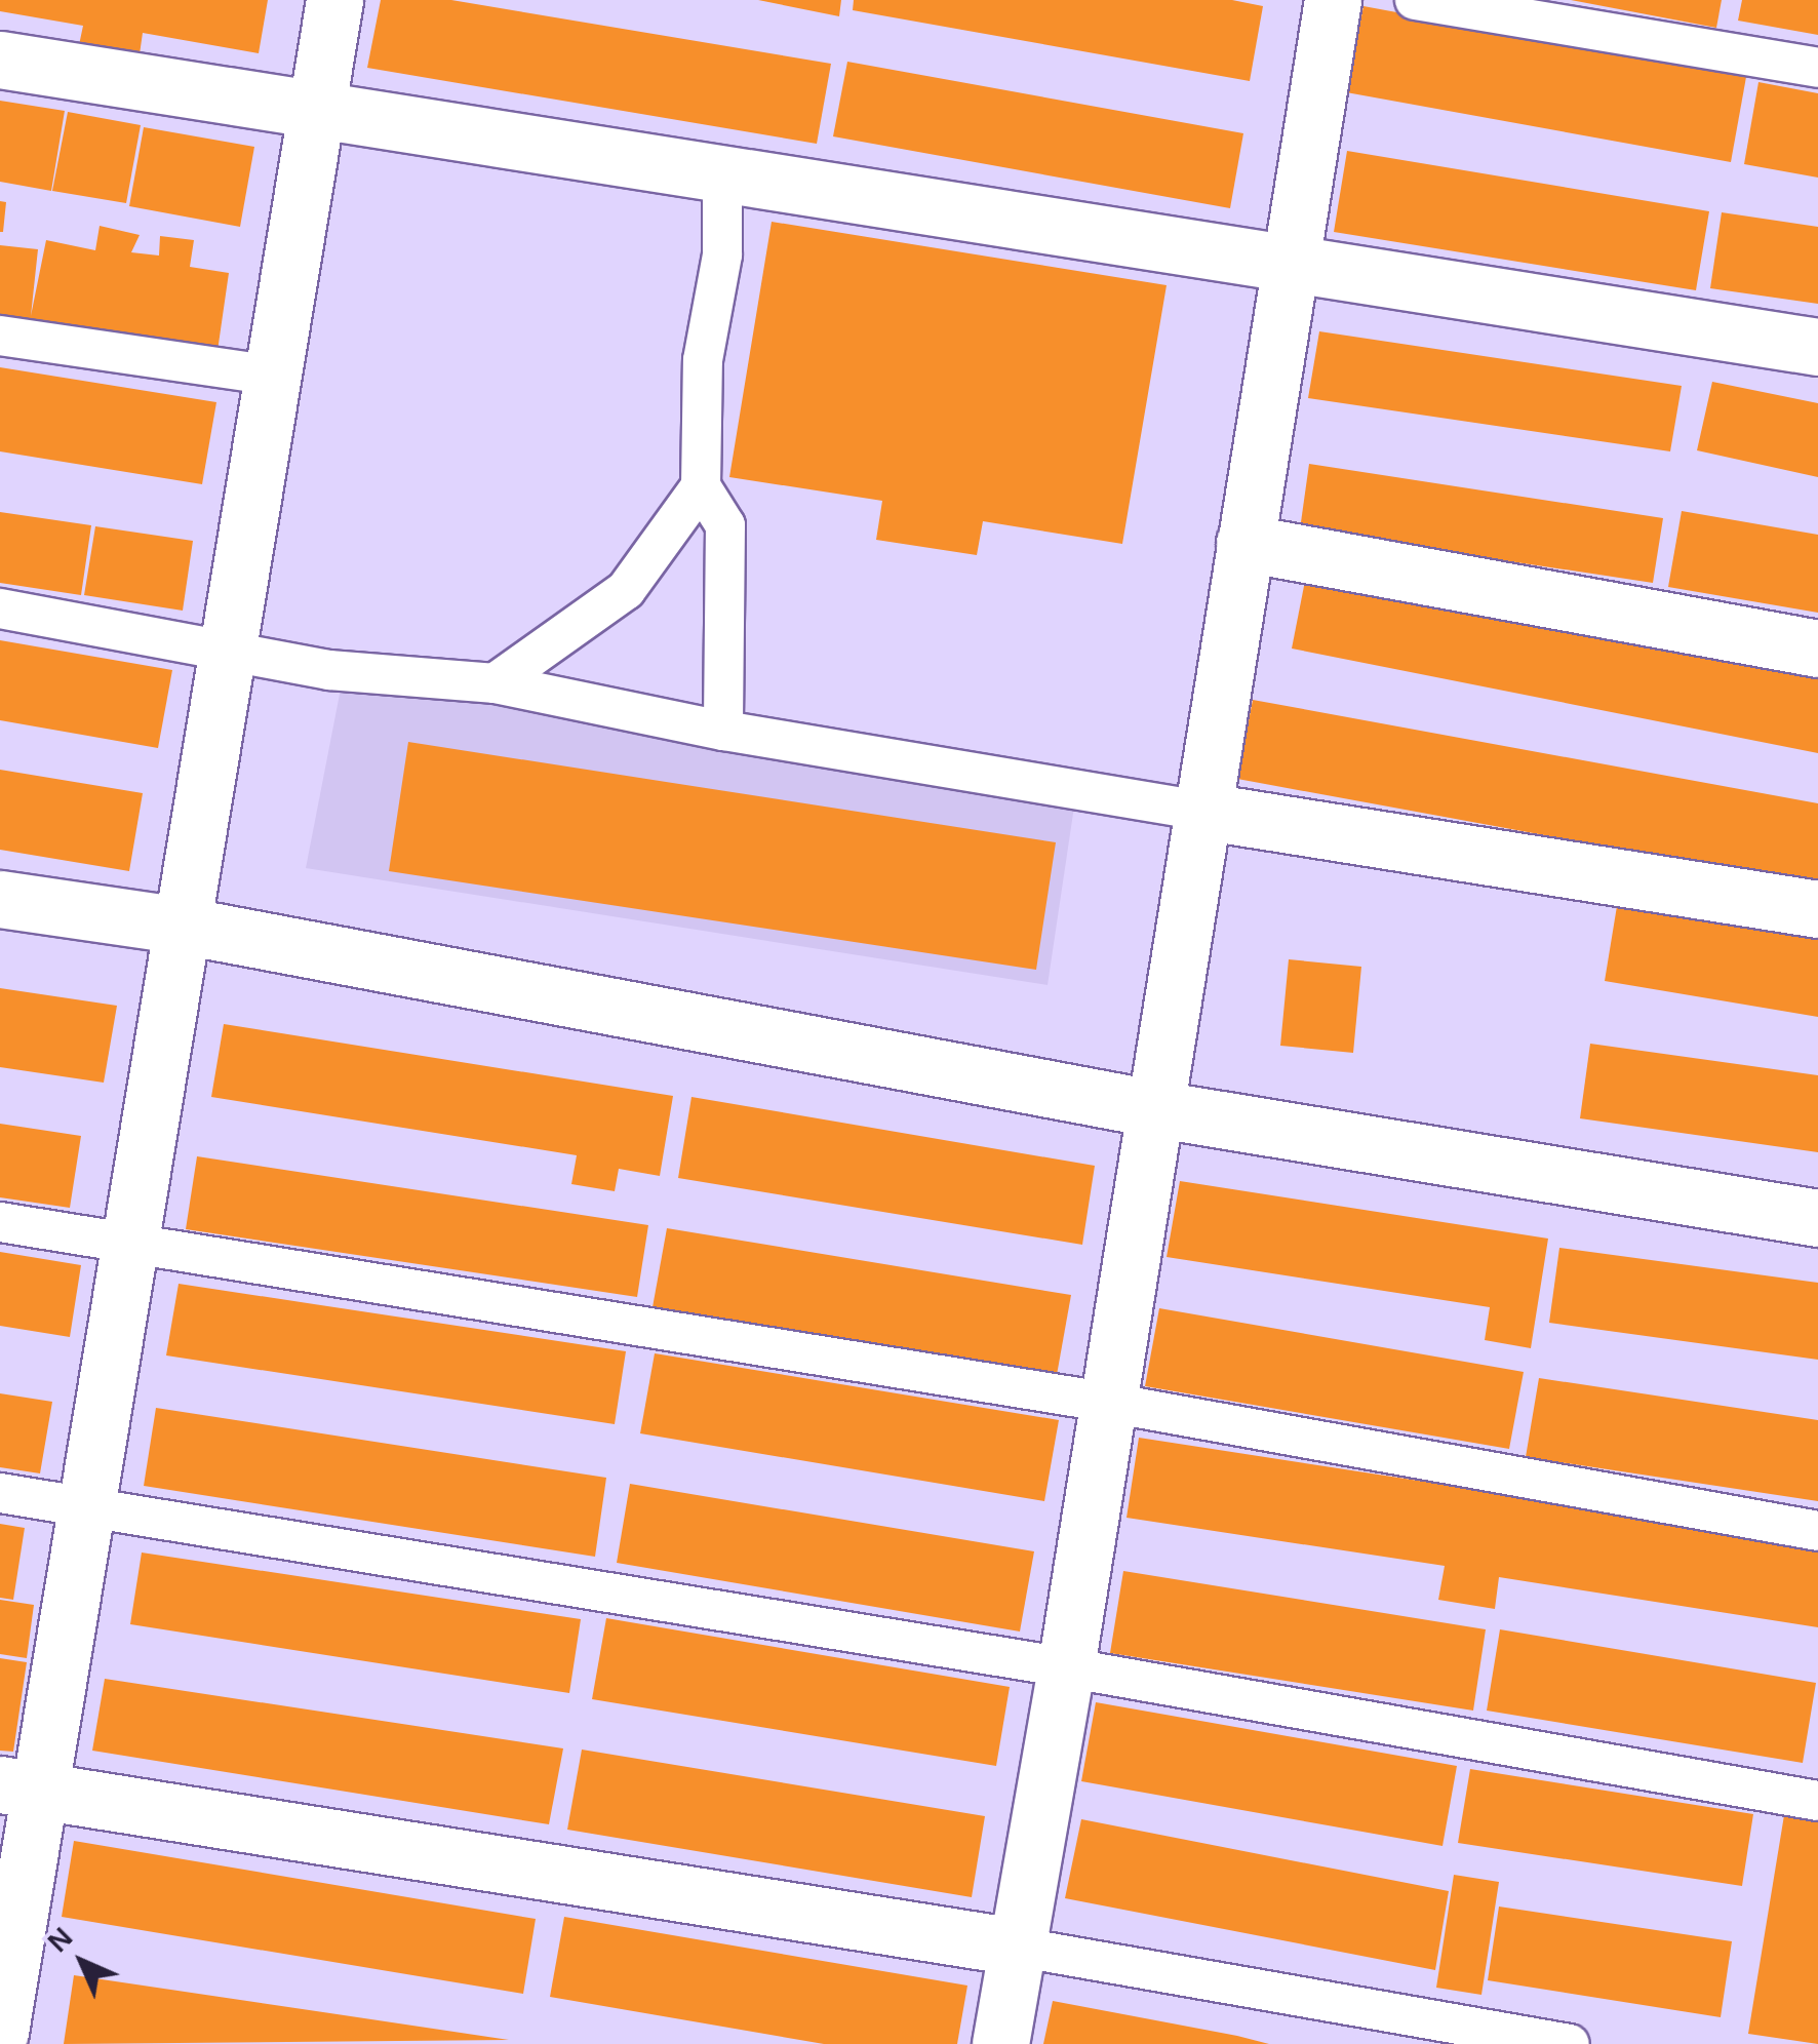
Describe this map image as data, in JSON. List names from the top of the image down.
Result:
{
  "north": "top left"
}
